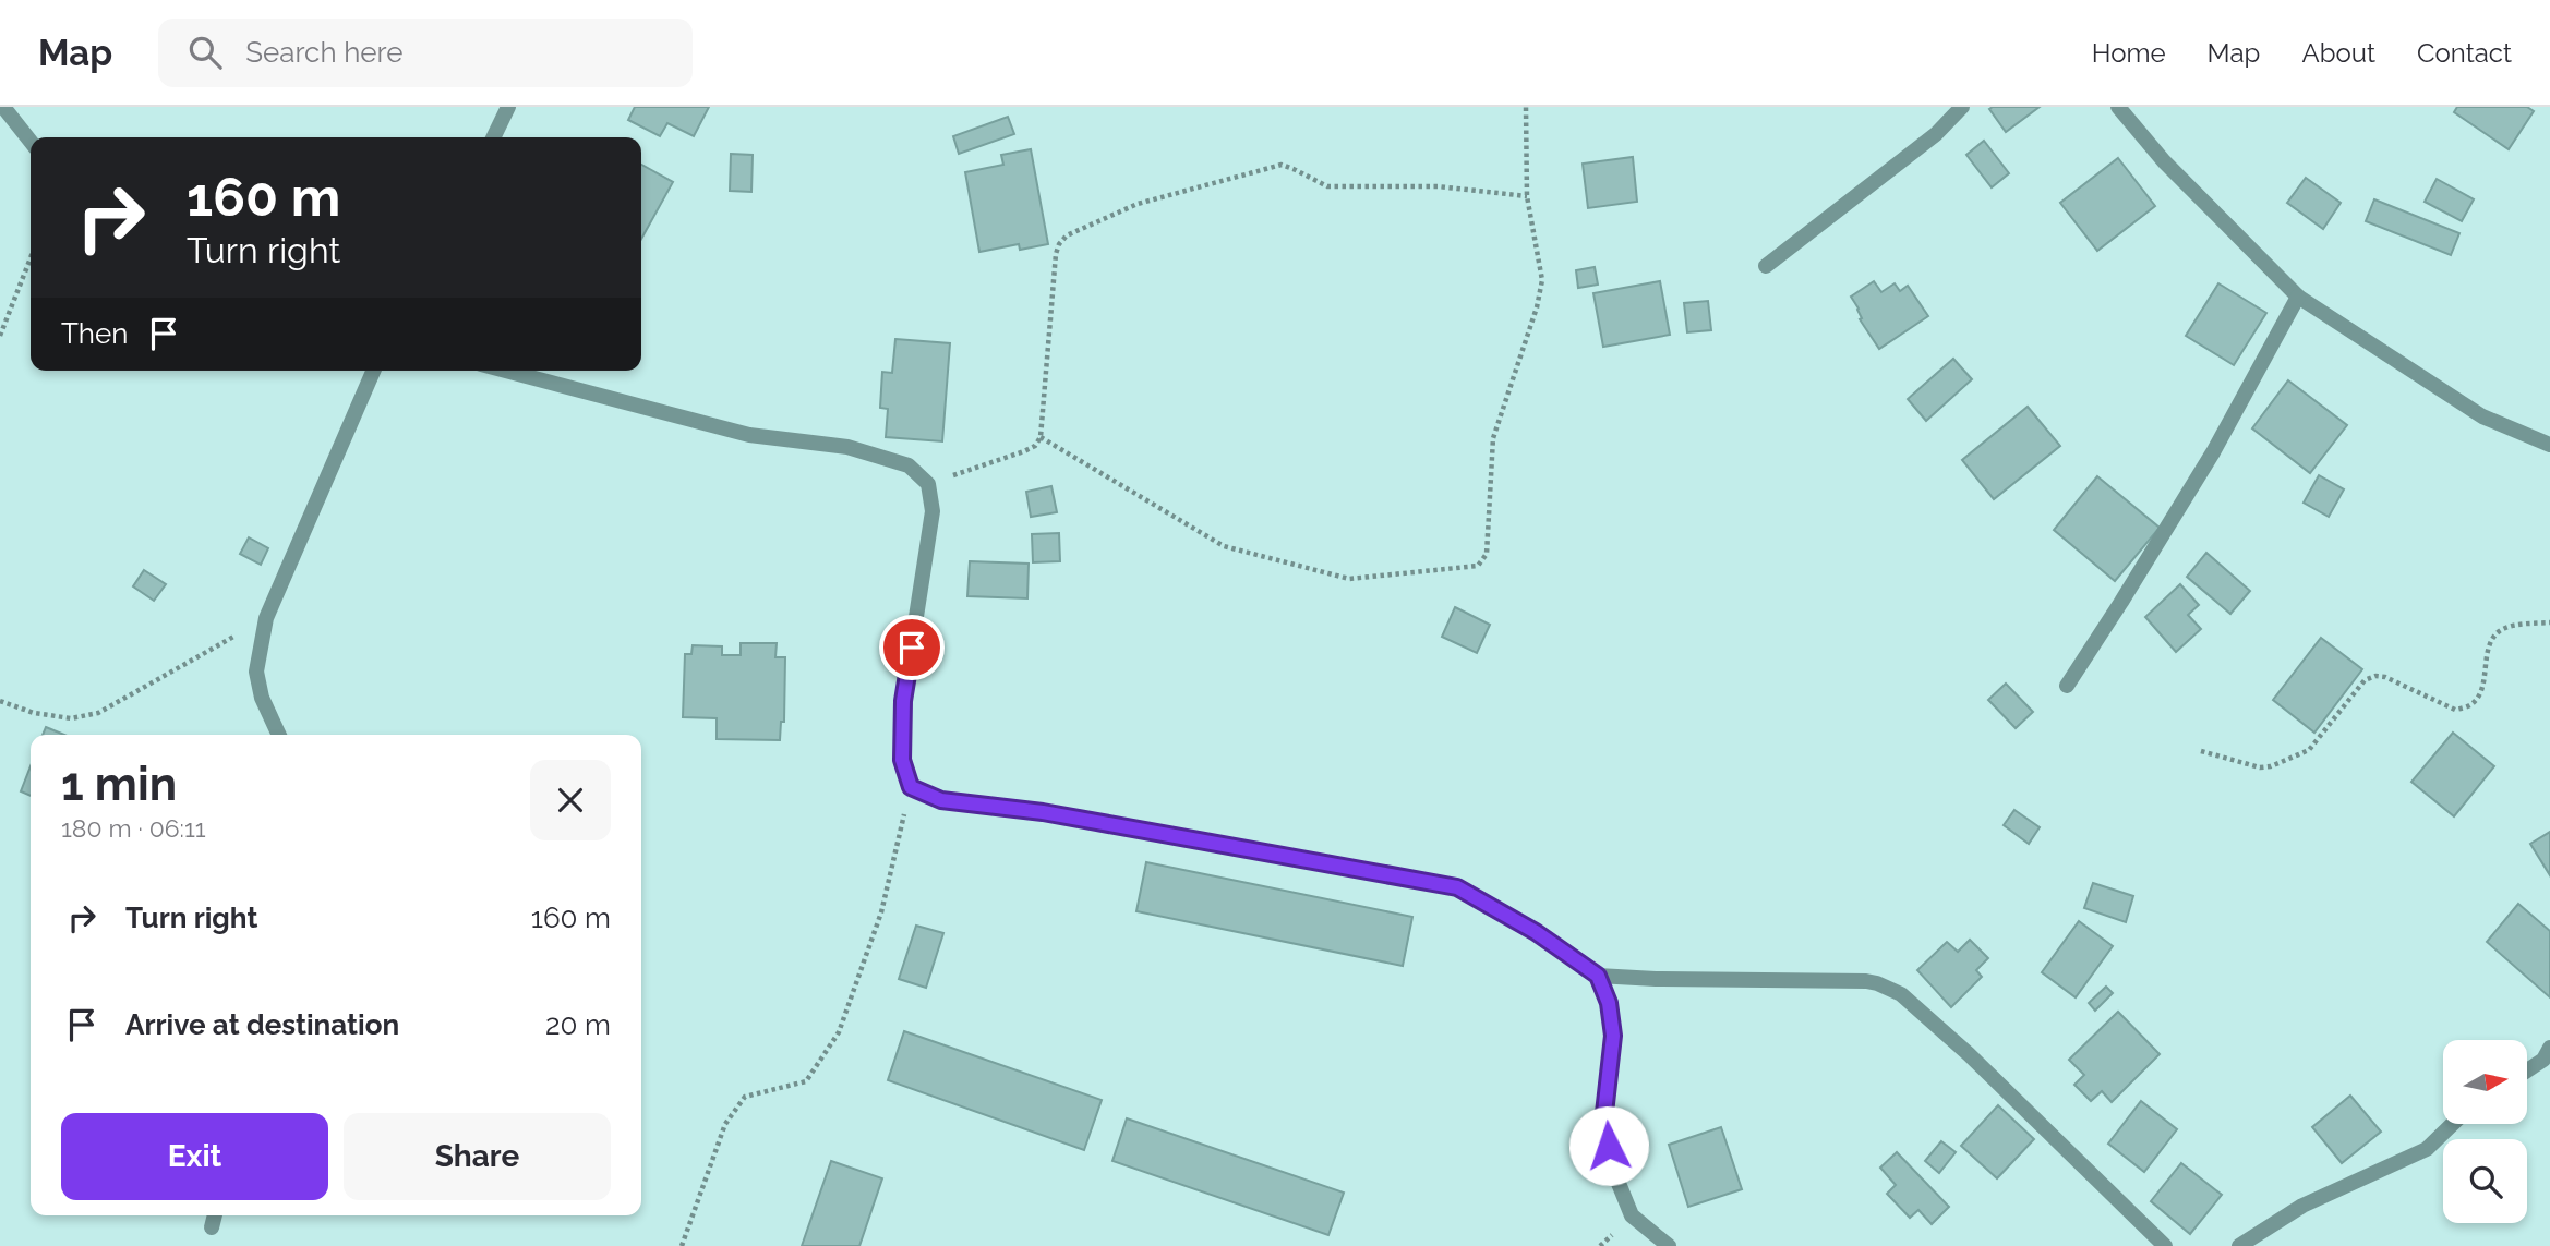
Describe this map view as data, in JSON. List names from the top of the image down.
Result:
{
  "north": "right",
  "page": {
    "header": "Map",
    "search": "Search here",
    "nav": [
      "Home",
      "Map",
      "About",
      "Contact"
    ],
    "turn": ["160 m", "Turn right"],
    "then": "Then",
    "heading": ["1 min", "180 m · 06:11"],
    "list": [
      {
        "name": "Turn right",
        "value": "160 m"
      },
      {
        "name": "Arrive at destination",
        "value": "20 m"
      }
    ],
    "buttons": ["Exit", "Share"]
  }
}
